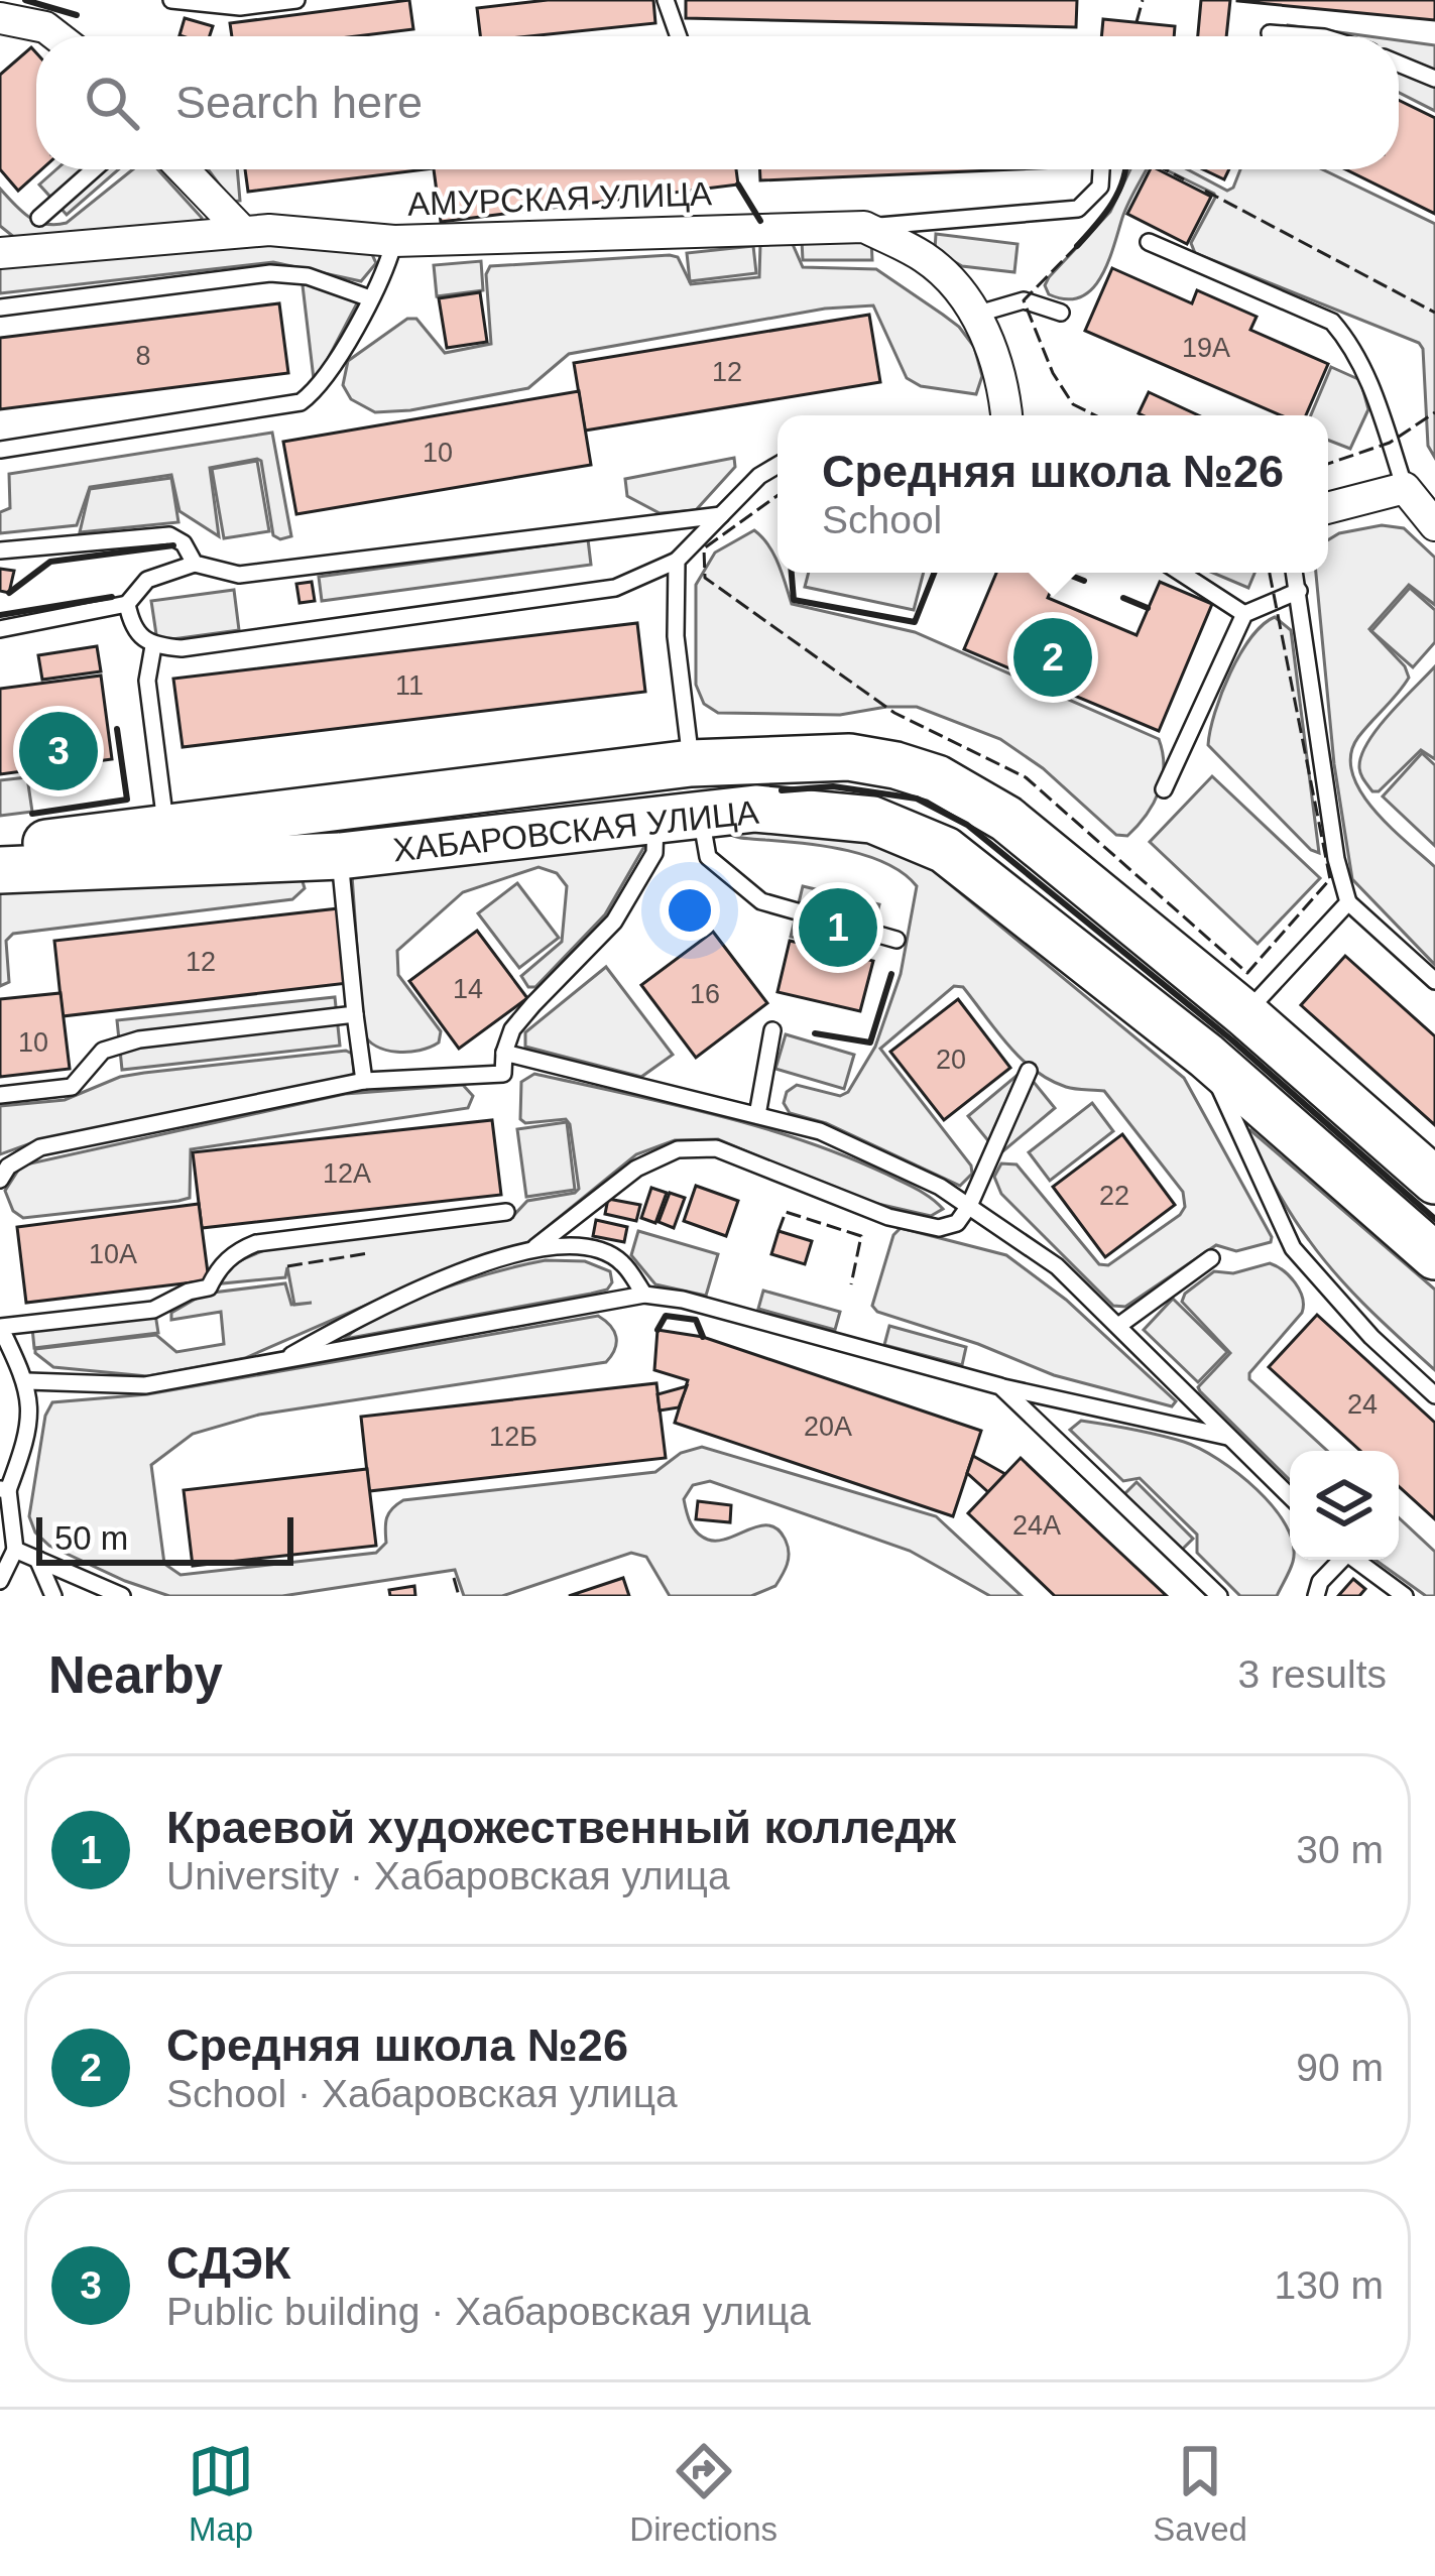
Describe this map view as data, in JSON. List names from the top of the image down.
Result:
{
  "streets": {
    "main road": ["ХАБАРОВСКАЯ УЛИЦА"],
    "street": ["АМУРСКАЯ УЛИЦА"]
  },
  "house_numbers": [
    "19А",
    "8",
    "12",
    "10",
    "11",
    "12",
    "14",
    "16",
    "10",
    "20",
    "12А",
    "22",
    "10А",
    "24",
    "20А",
    "12Б",
    "24А"
  ],
  "scale_bar": "50 m",
  "page": {
    "search": "Search here",
    "popup": ["Средняя школа №26", "School"],
    "pins": ["2", "3", "1"],
    "scale": "50 m",
    "heading": ["Nearby", "3 results"],
    "list": [
      {
        "mark": "1",
        "name": "Краевой художественный колледж",
        "note": "University · Хабаровская улица",
        "value": "30 m"
      },
      {
        "mark": "2",
        "name": "Средняя школа №26",
        "note": "School · Хабаровская улица",
        "value": "90 m"
      },
      {
        "mark": "3",
        "name": "СДЭК",
        "note": "Public building · Хабаровская улица",
        "value": "130 m"
      }
    ],
    "nav": ["Map", "Directions", "Saved"]
  }
}
